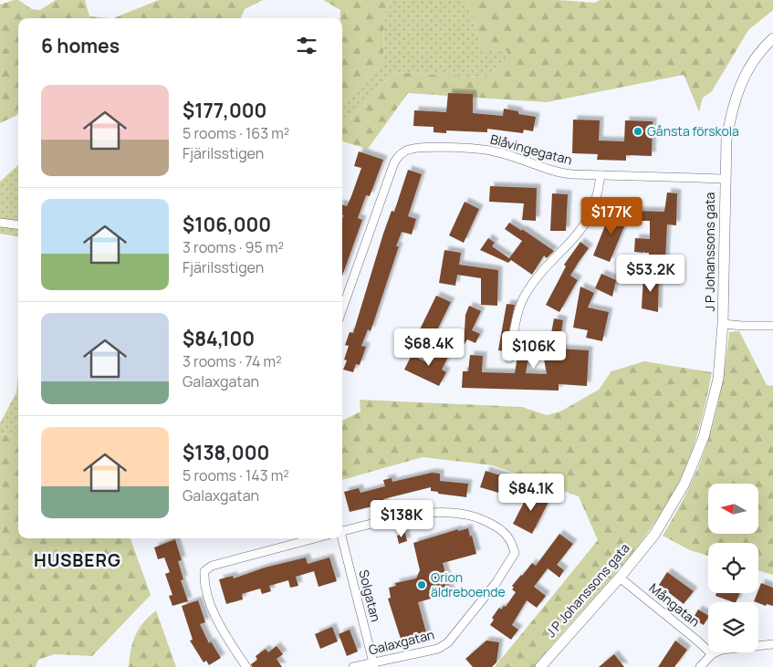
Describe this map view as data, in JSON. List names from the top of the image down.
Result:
{
  "streets": {
    "street": [
      "Blåvingegatan",
      "J P Johanssons gata",
      "Solgatan",
      "Mångatan",
      "Galaxgatan"
    ]
  },
  "crossings": [
    ["Blåvingegatan", "J P Johanssons gata"],
    ["J P Johanssons gata", "Mångatan"],
    ["Solgatan", "Galaxgatan"]
  ],
  "districts": ["HUSBERG"],
  "places": ["Gånsta förskola", "Orion äldreboende"],
  "north": "left",
  "page": {
    "heading": "6 homes",
    "list": [
      {
        "name": "$177,000",
        "note": "5 rooms · 163 m² · Fjärilsstigen"
      },
      {
        "name": "$106,000",
        "note": "3 rooms · 95 m² · Fjärilsstigen"
      },
      {
        "name": "$84,100",
        "note": "3 rooms · 74 m² · Galaxgatan"
      },
      {
        "name": "$138,000",
        "note": "5 rooms · 143 m² · Galaxgatan"
      }
    ],
    "price": [
      "$177K",
      "$53.2K",
      "$68.4K",
      "$106K",
      "$84.1K",
      "$138K"
    ]
  }
}
